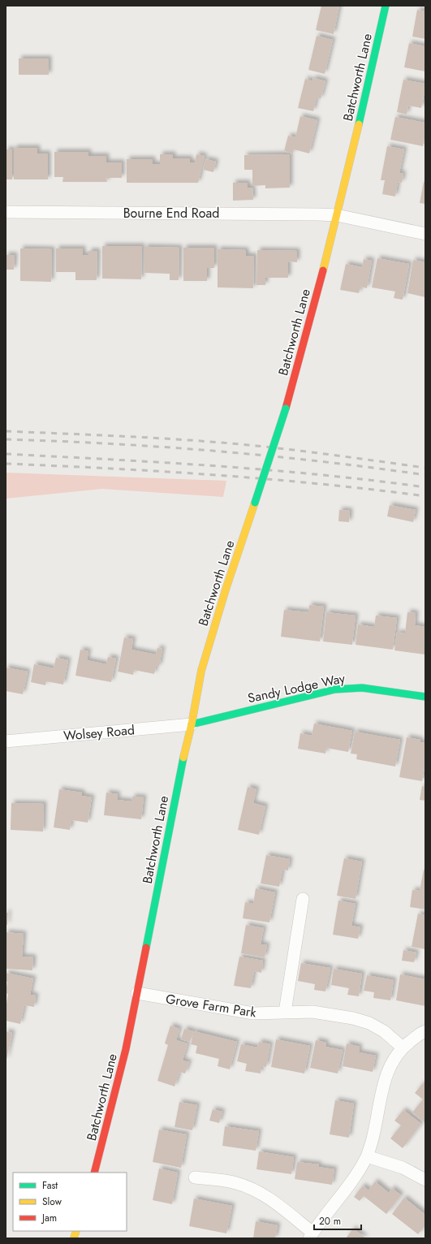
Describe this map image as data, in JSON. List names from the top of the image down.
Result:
{
  "streets": {
    "street": [
      "Batchworth Lane",
      "Bourne End Road",
      "Sandy Lodge Way",
      "Wolsey Road",
      "Grove Farm Park"
    ]
  },
  "crossings": [
    ["Batchworth Lane", "Bourne End Road"],
    ["Batchworth Lane", "Sandy Lodge Way"],
    ["Batchworth Lane", "Wolsey Road"],
    ["Batchworth Lane", "Grove Farm Park"],
    ["Sandy Lodge Way", "Wolsey Road"]
  ],
  "legend": ["Fast", "Slow", "Jam"],
  "scale_bar": "20 m"
}
